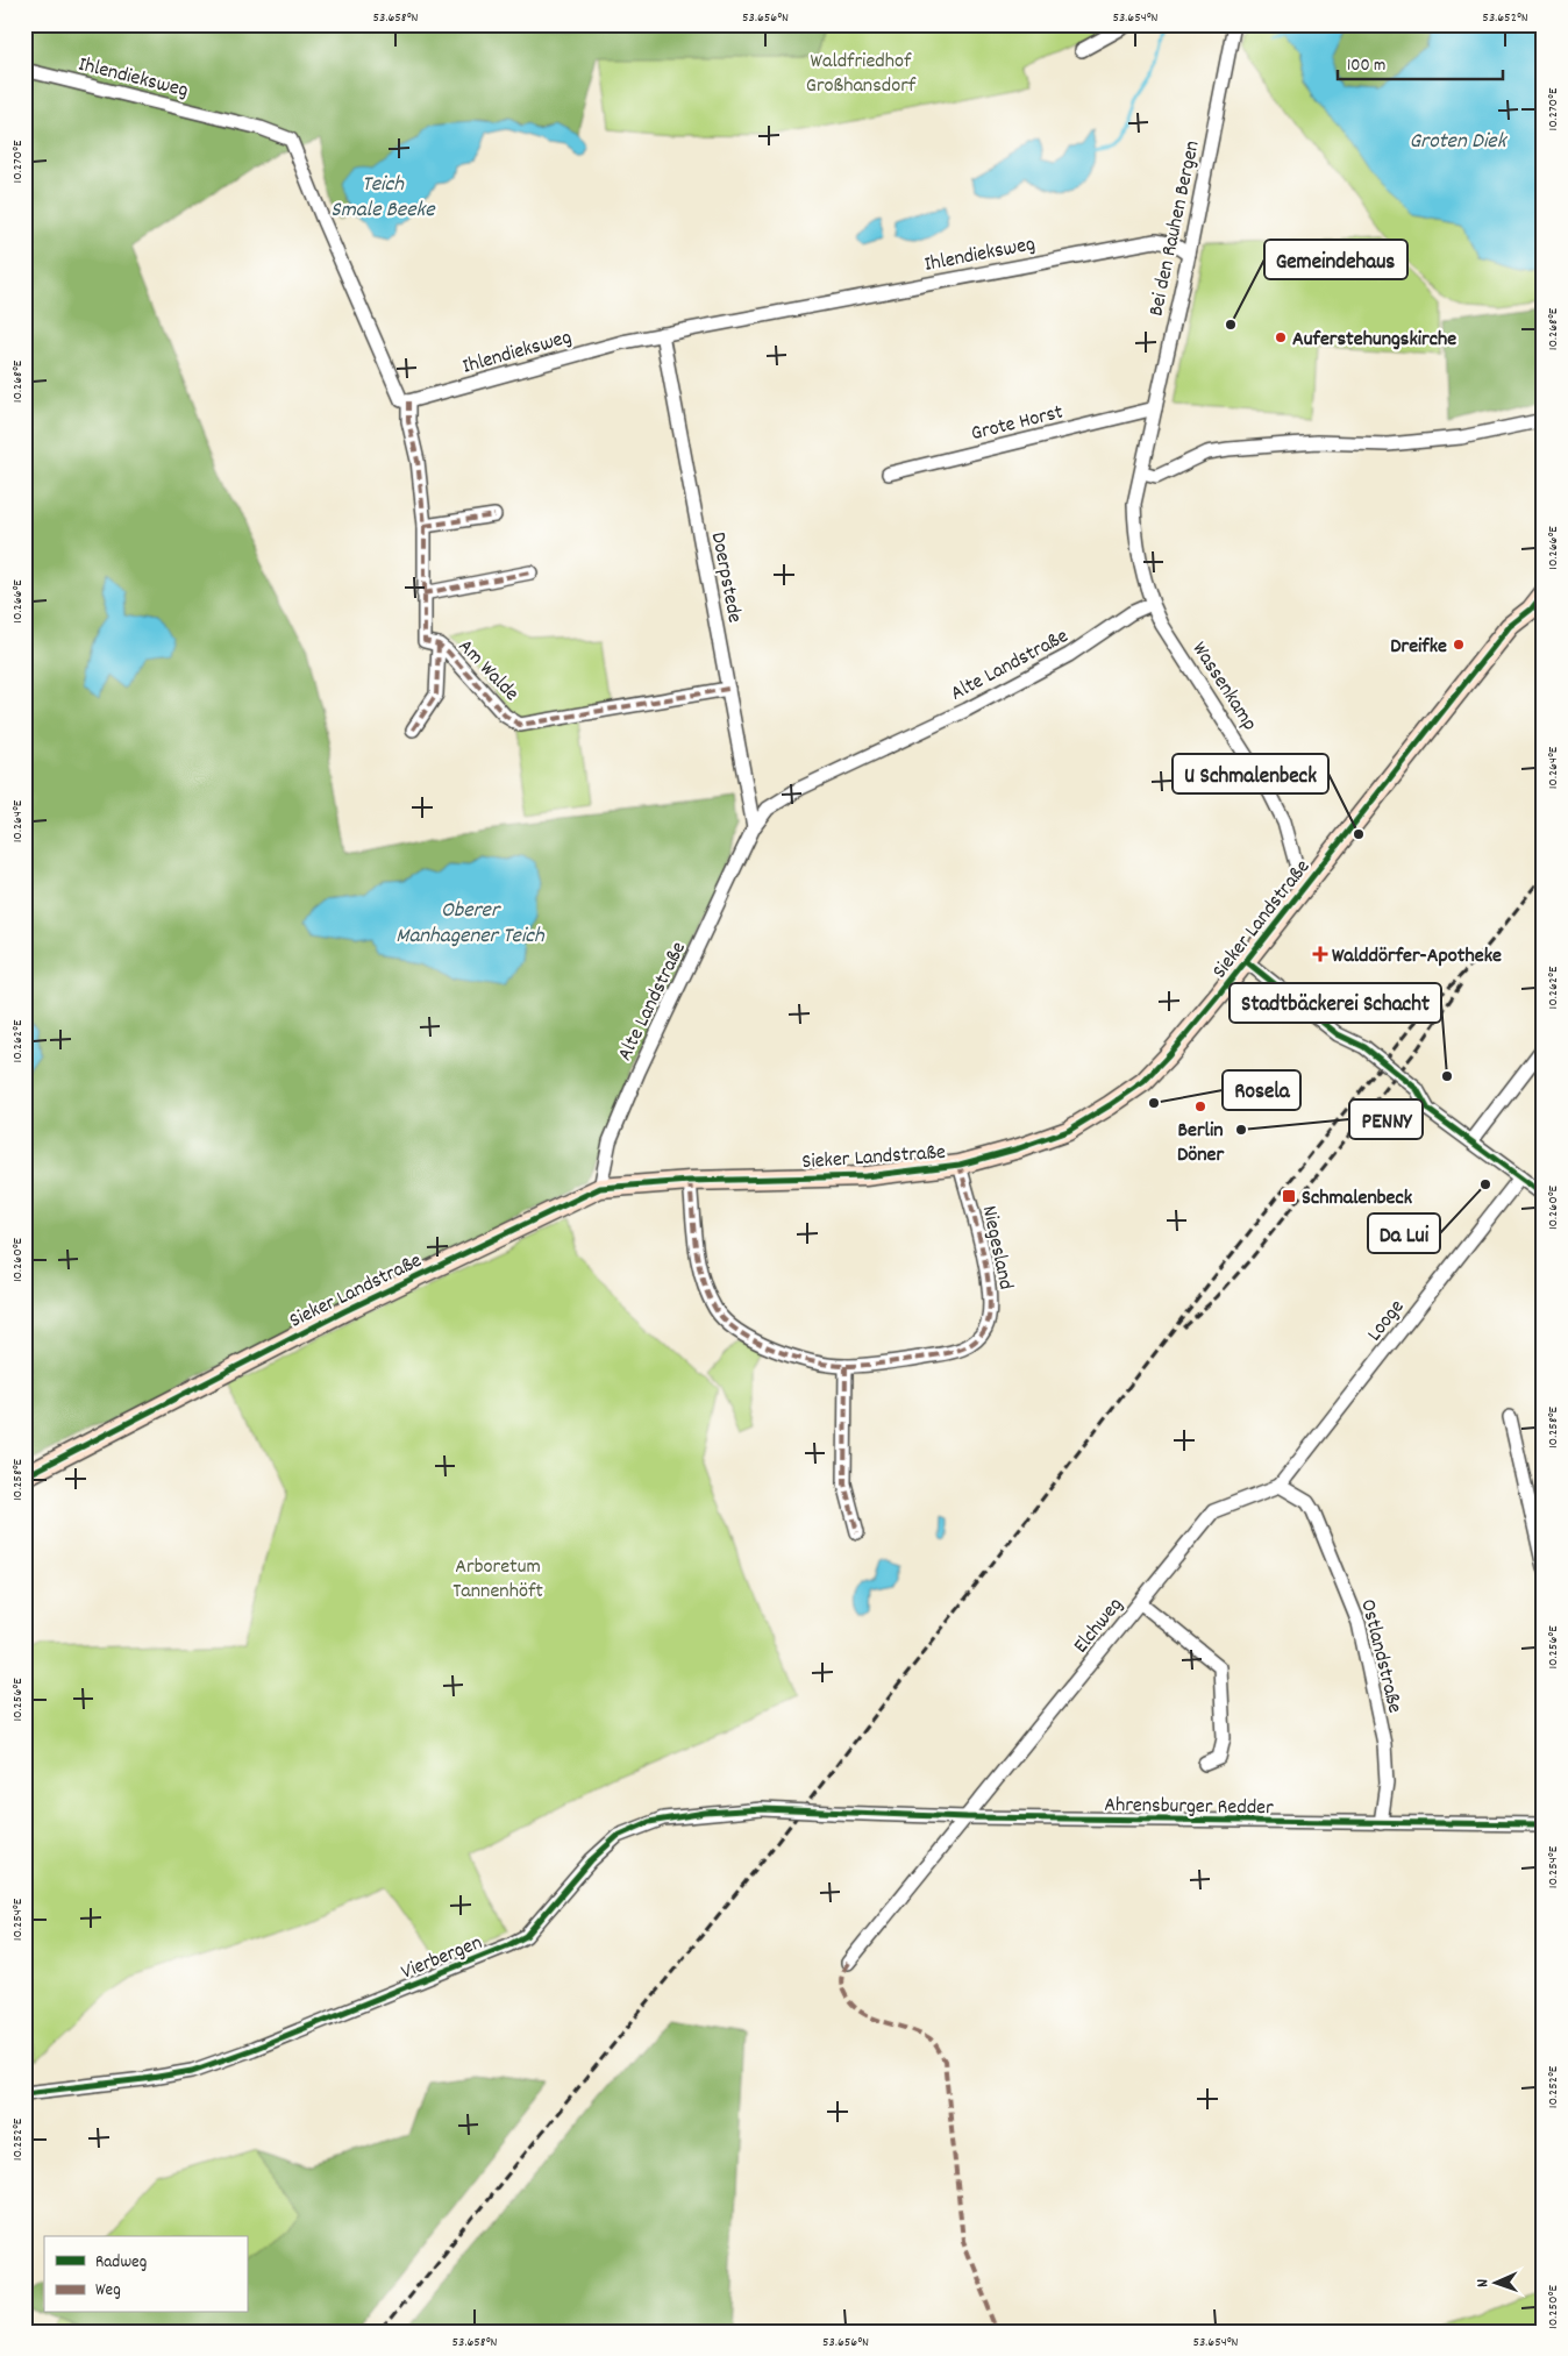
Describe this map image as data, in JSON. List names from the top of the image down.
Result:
{
  "streets": {
    "street": [
      "Ihlendieksweg",
      "Bei den Rauhen Bergen",
      "Grote Horst",
      "Doerpstede",
      "Alte Landstraße",
      "Am Walde",
      "Wassenkamp",
      "Sieker Landstraße",
      "Niegesland",
      "Looge",
      "Elchweg",
      "Ostlandstraße",
      "Ahrensburger Redder",
      "Vierbergen"
    ]
  },
  "crossings": [
    ["Ihlendieksweg", "Bei den Rauhen Bergen"],
    ["Ihlendieksweg", "Doerpstede"],
    ["Ihlendieksweg", "Am Walde"],
    ["Bei den Rauhen Bergen", "Grote Horst"],
    ["Doerpstede", "Alte Landstraße"],
    ["Doerpstede", "Am Walde"],
    ["Alte Landstraße", "Wassenkamp"],
    ["Alte Landstraße", "Sieker Landstraße"],
    ["Wassenkamp", "Sieker Landstraße"],
    ["Sieker Landstraße", "Niegesland"],
    ["Looge", "Elchweg"],
    ["Looge", "Ostlandstraße"],
    ["Elchweg", "Ostlandstraße"],
    ["Elchweg", "Ahrensburger Redder"],
    ["Ostlandstraße", "Ahrensburger Redder"],
    ["Ahrensburger Redder", "Vierbergen"]
  ],
  "water": ["Groten Diek", "Teich Smale Beeke", "Oberer Manhagener Teich"],
  "parks": ["Waldfriedhof Großhansdorf", "Arboretum Tannenhöft"],
  "places": {
    "other": [
      "Gemeindehaus",
      "Auferstehungskirche",
      "Dreifke",
      "U Schmalenbeck",
      "Stadtbäckerei Schacht",
      "Rosela",
      "Berlin Döner",
      "PENNY",
      "Da Lui"
    ],
    "health": ["Walddörfer-Apotheke"],
    "transit": ["Schmalenbeck"]
  },
  "legend": ["Radweg", "Weg"],
  "scale_bar": "100 m",
  "north": "left",
  "coordinates": [
    "53.658°N",
    "53.656°N",
    "53.654°N",
    "53.652°N",
    "10.270°E",
    "10.268°E",
    "10.266°E",
    "10.264°E",
    "10.262°E",
    "10.260°E",
    "10.258°E",
    "10.256°E",
    "10.254°E",
    "10.252°E",
    "10.250°E"
  ]
}
